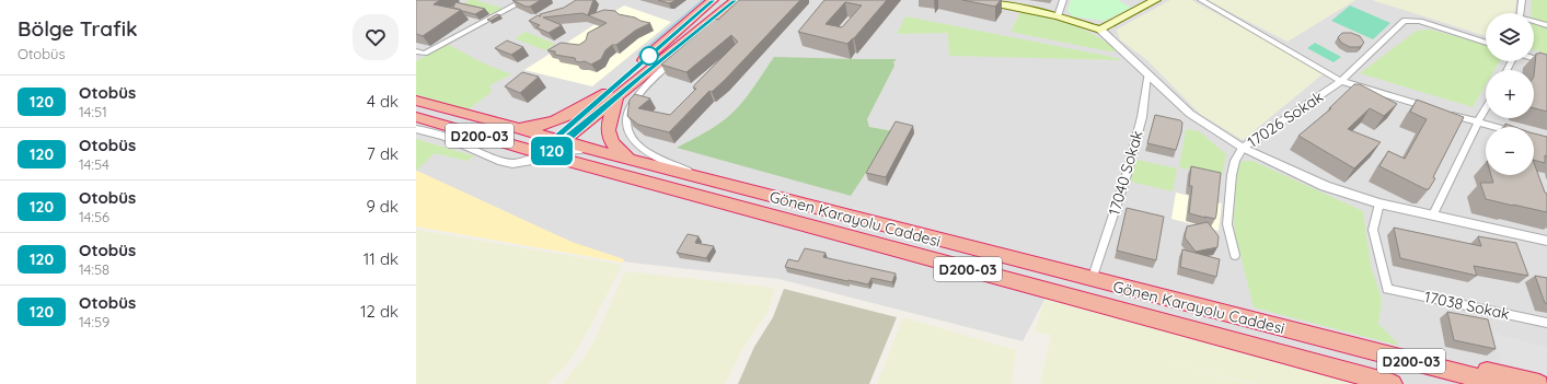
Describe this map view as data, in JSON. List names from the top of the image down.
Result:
{
  "streets": {
    "highway": ["D200-03", "Gönen Karayolu Caddesi"],
    "street": ["17026 Sokak", "17040 Sokak", "17038 Sokak"]
  },
  "lines": ["bus line 120"],
  "page": {
    "heading": ["Bölge Trafik", "Otobüs"],
    "on_map": "120",
    "map_buttons": ["+", "−"],
    "list": [
      {
        "mark": "120",
        "name": "Otobüs",
        "note": "14:51",
        "value": "4 dk"
      },
      {
        "mark": "120",
        "name": "Otobüs",
        "note": "14:54",
        "value": "7 dk"
      },
      {
        "mark": "120",
        "name": "Otobüs",
        "note": "14:56",
        "value": "9 dk"
      },
      {
        "mark": "120",
        "name": "Otobüs",
        "note": "14:58",
        "value": "11 dk"
      },
      {
        "mark": "120",
        "name": "Otobüs",
        "note": "14:59",
        "value": "12 dk"
      }
    ]
  }
}
